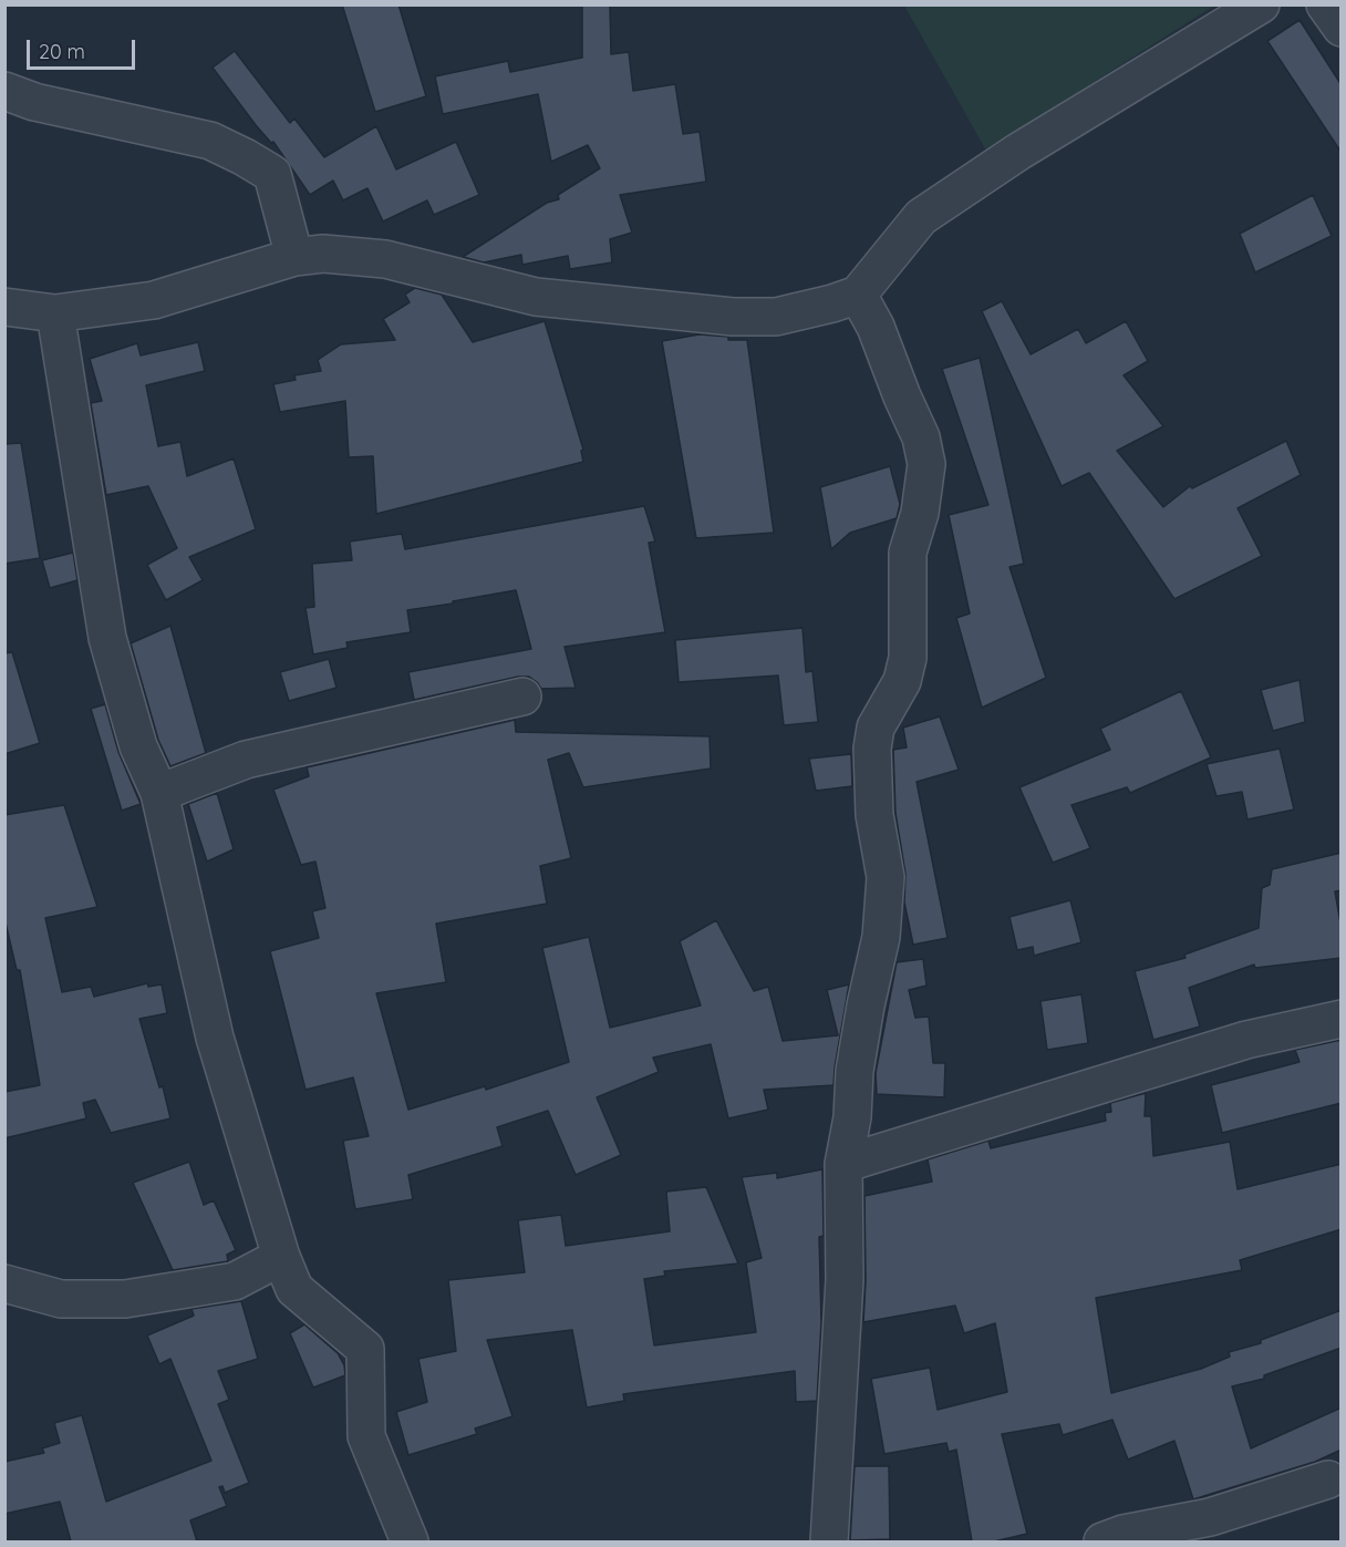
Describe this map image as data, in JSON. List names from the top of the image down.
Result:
{
  "scale_bar": "20 m"
}
